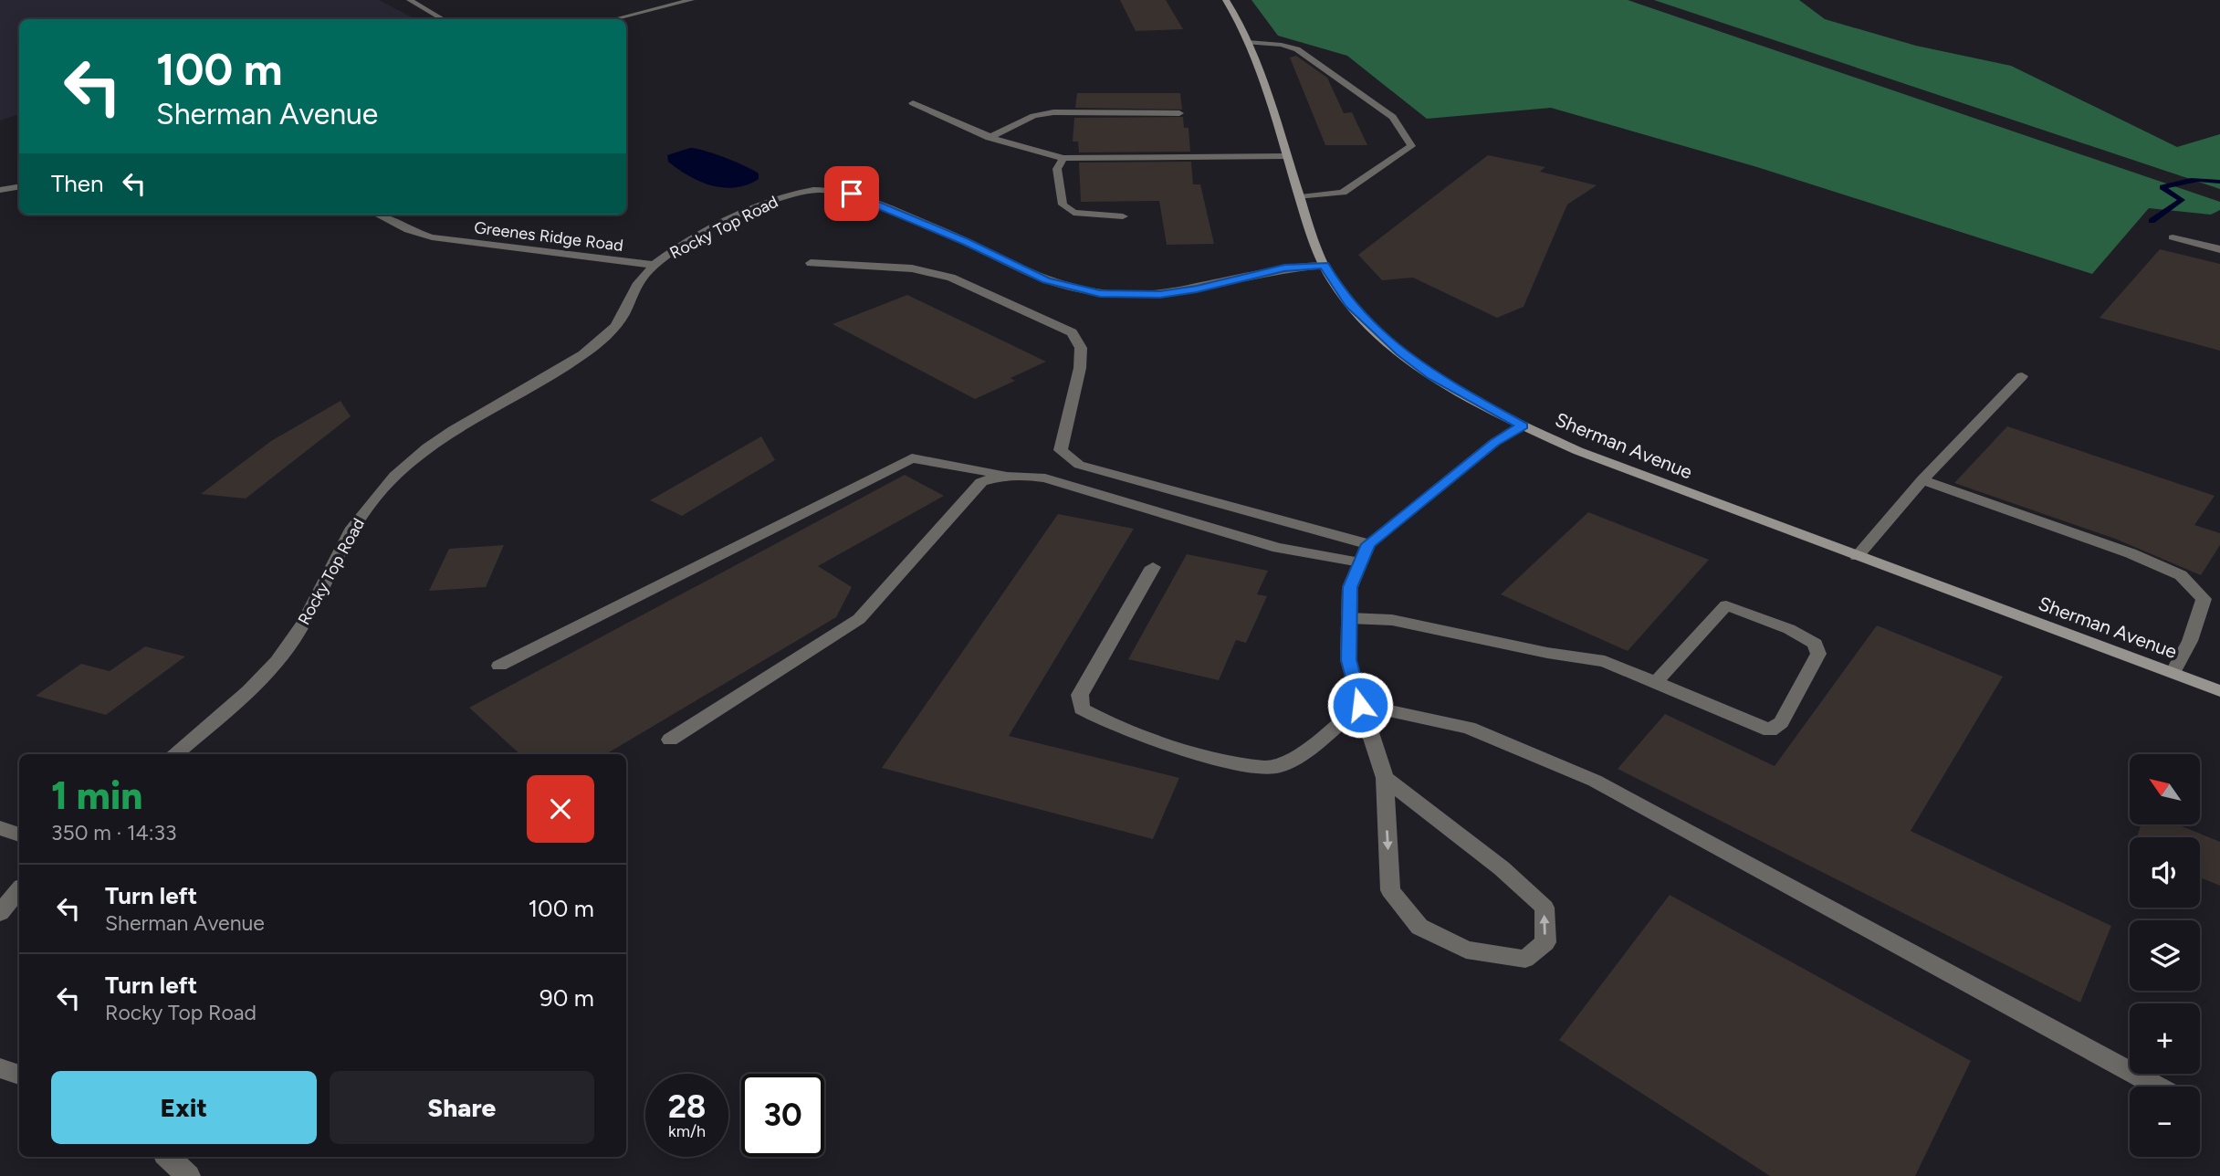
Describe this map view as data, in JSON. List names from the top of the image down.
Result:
{
  "streets": {
    "main road": ["Sherman Avenue"],
    "street": ["Rocky Top Road", "Greenes Ridge Road"]
  },
  "crossings": [
    ["Rocky Top Road", "Greenes Ridge Road"],
    ["Rocky Top Road", "Sherman Avenue"]
  ],
  "north": "top left",
  "page": {
    "turn": ["100 m", "Sherman Avenue"],
    "then": "Then",
    "map_buttons": ["+", "−"],
    "heading": ["1 min", "350 m · 14:33"],
    "list": [
      {
        "name": "Turn left",
        "note": "Sherman Avenue",
        "value": "100 m"
      },
      {
        "name": "Turn left",
        "note": "Rocky Top Road",
        "value": "90 m"
      }
    ],
    "buttons": ["Exit", "Share"],
    "speed": "28 km/h",
    "limit": "30"
  }
}
